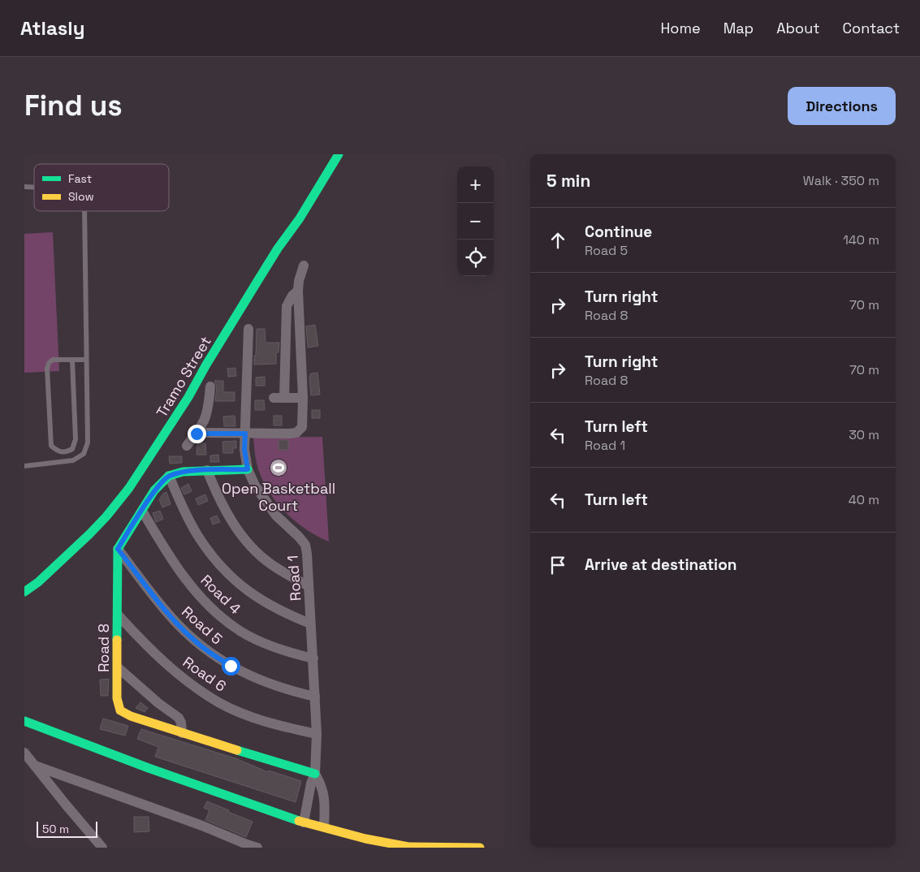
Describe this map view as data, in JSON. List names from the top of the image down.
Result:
{
  "streets": {
    "street": [
      "Tramo Street",
      "Road 1",
      "Road 4",
      "Road 5",
      "Road 8",
      "Road 6"
    ]
  },
  "crossings": [
    ["Road 1", "Road 4"],
    ["Road 1", "Road 5"],
    ["Road 1", "Road 8"],
    ["Road 1", "Road 6"],
    ["Road 5", "Road 8"],
    ["Road 8", "Road 6"]
  ],
  "places": {
    "sports": ["Open Basketball Court"]
  },
  "legend": ["Fast", "Slow"],
  "scale_bar": "50 m",
  "page": {
    "header": "Atlasly",
    "nav": [
      "Home",
      "Map",
      "About",
      "Contact"
    ],
    "buttons": "Directions",
    "title": "Find us",
    "heading": ["5 min", "Walk · 350 m"],
    "map_buttons": ["+", "−"],
    "list": [
      ["Continue", "Road 5", "140 m"],
      ["Turn right", "Road 8", "70 m"],
      ["Turn right", "Road 8", "70 m"],
      ["Turn left", "Road 1", "30 m"],
      ["Turn left", "40 m"],
      "Arrive at destination"
    ],
    "scale": "50 m"
  }
}
